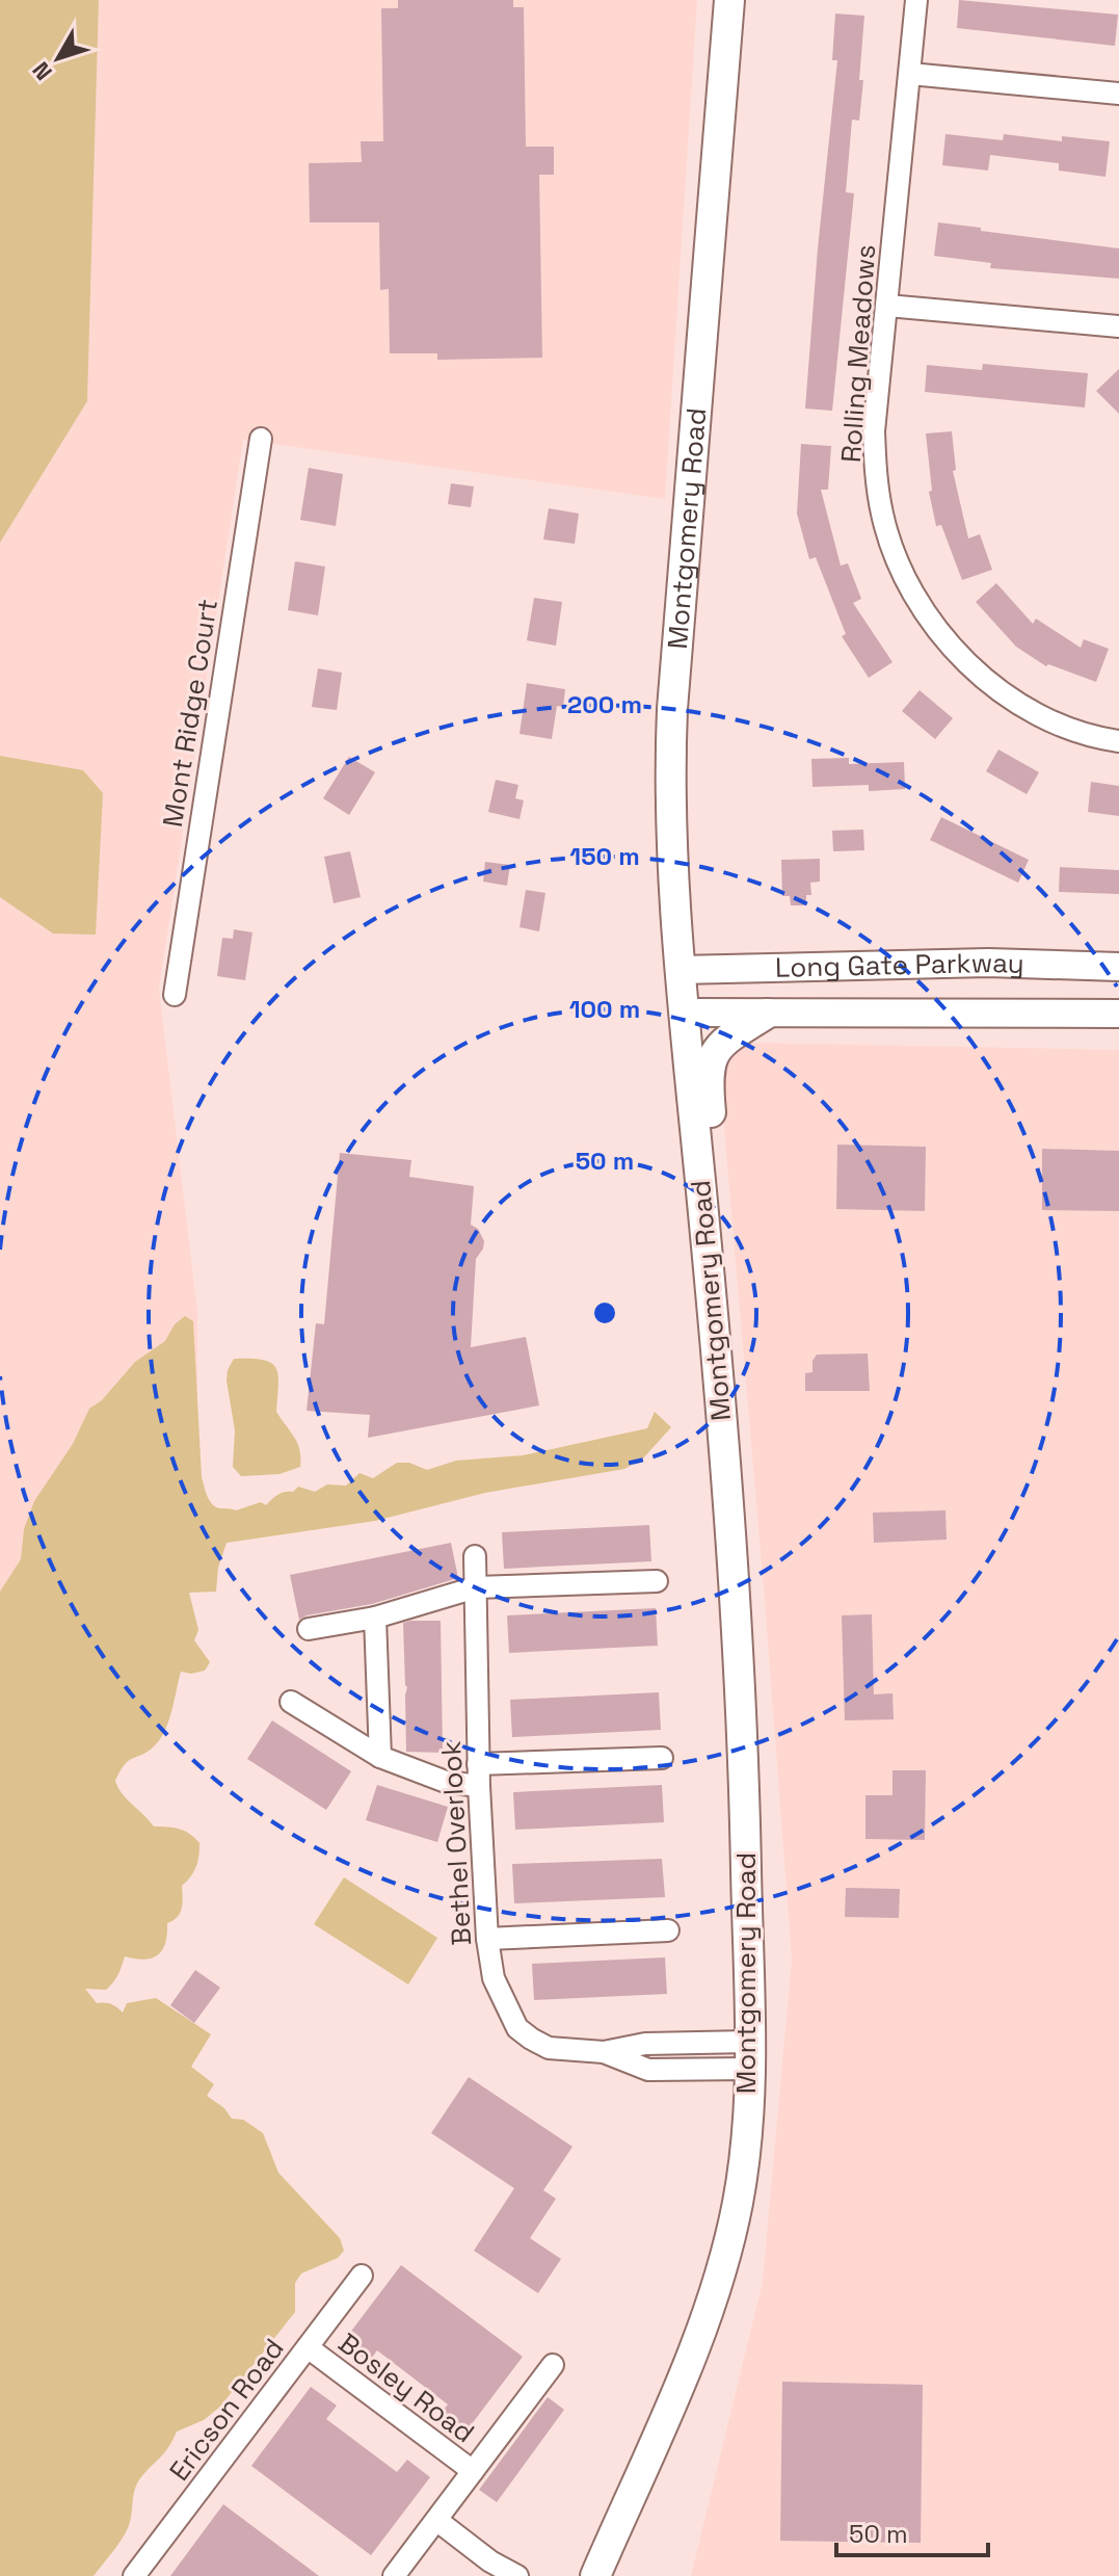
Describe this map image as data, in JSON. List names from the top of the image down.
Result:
{
  "streets": {
    "main road": ["Montgomery Road"],
    "street": [
      "Rolling Meadows",
      "Mont Ridge Court",
      "Long Gate Parkway",
      "Bethel Overlook",
      "Bosley Road",
      "Ericson Road"
    ]
  },
  "crossings": [
    ["Montgomery Road", "Long Gate Parkway"],
    ["Montgomery Road", "Bethel Overlook"],
    ["Bosley Road", "Ericson Road"]
  ],
  "scale_bar": "50 m",
  "north": "bottom left",
  "rings": [
    "200 m",
    "150 m",
    "100 m",
    "50 m"
  ]
}
